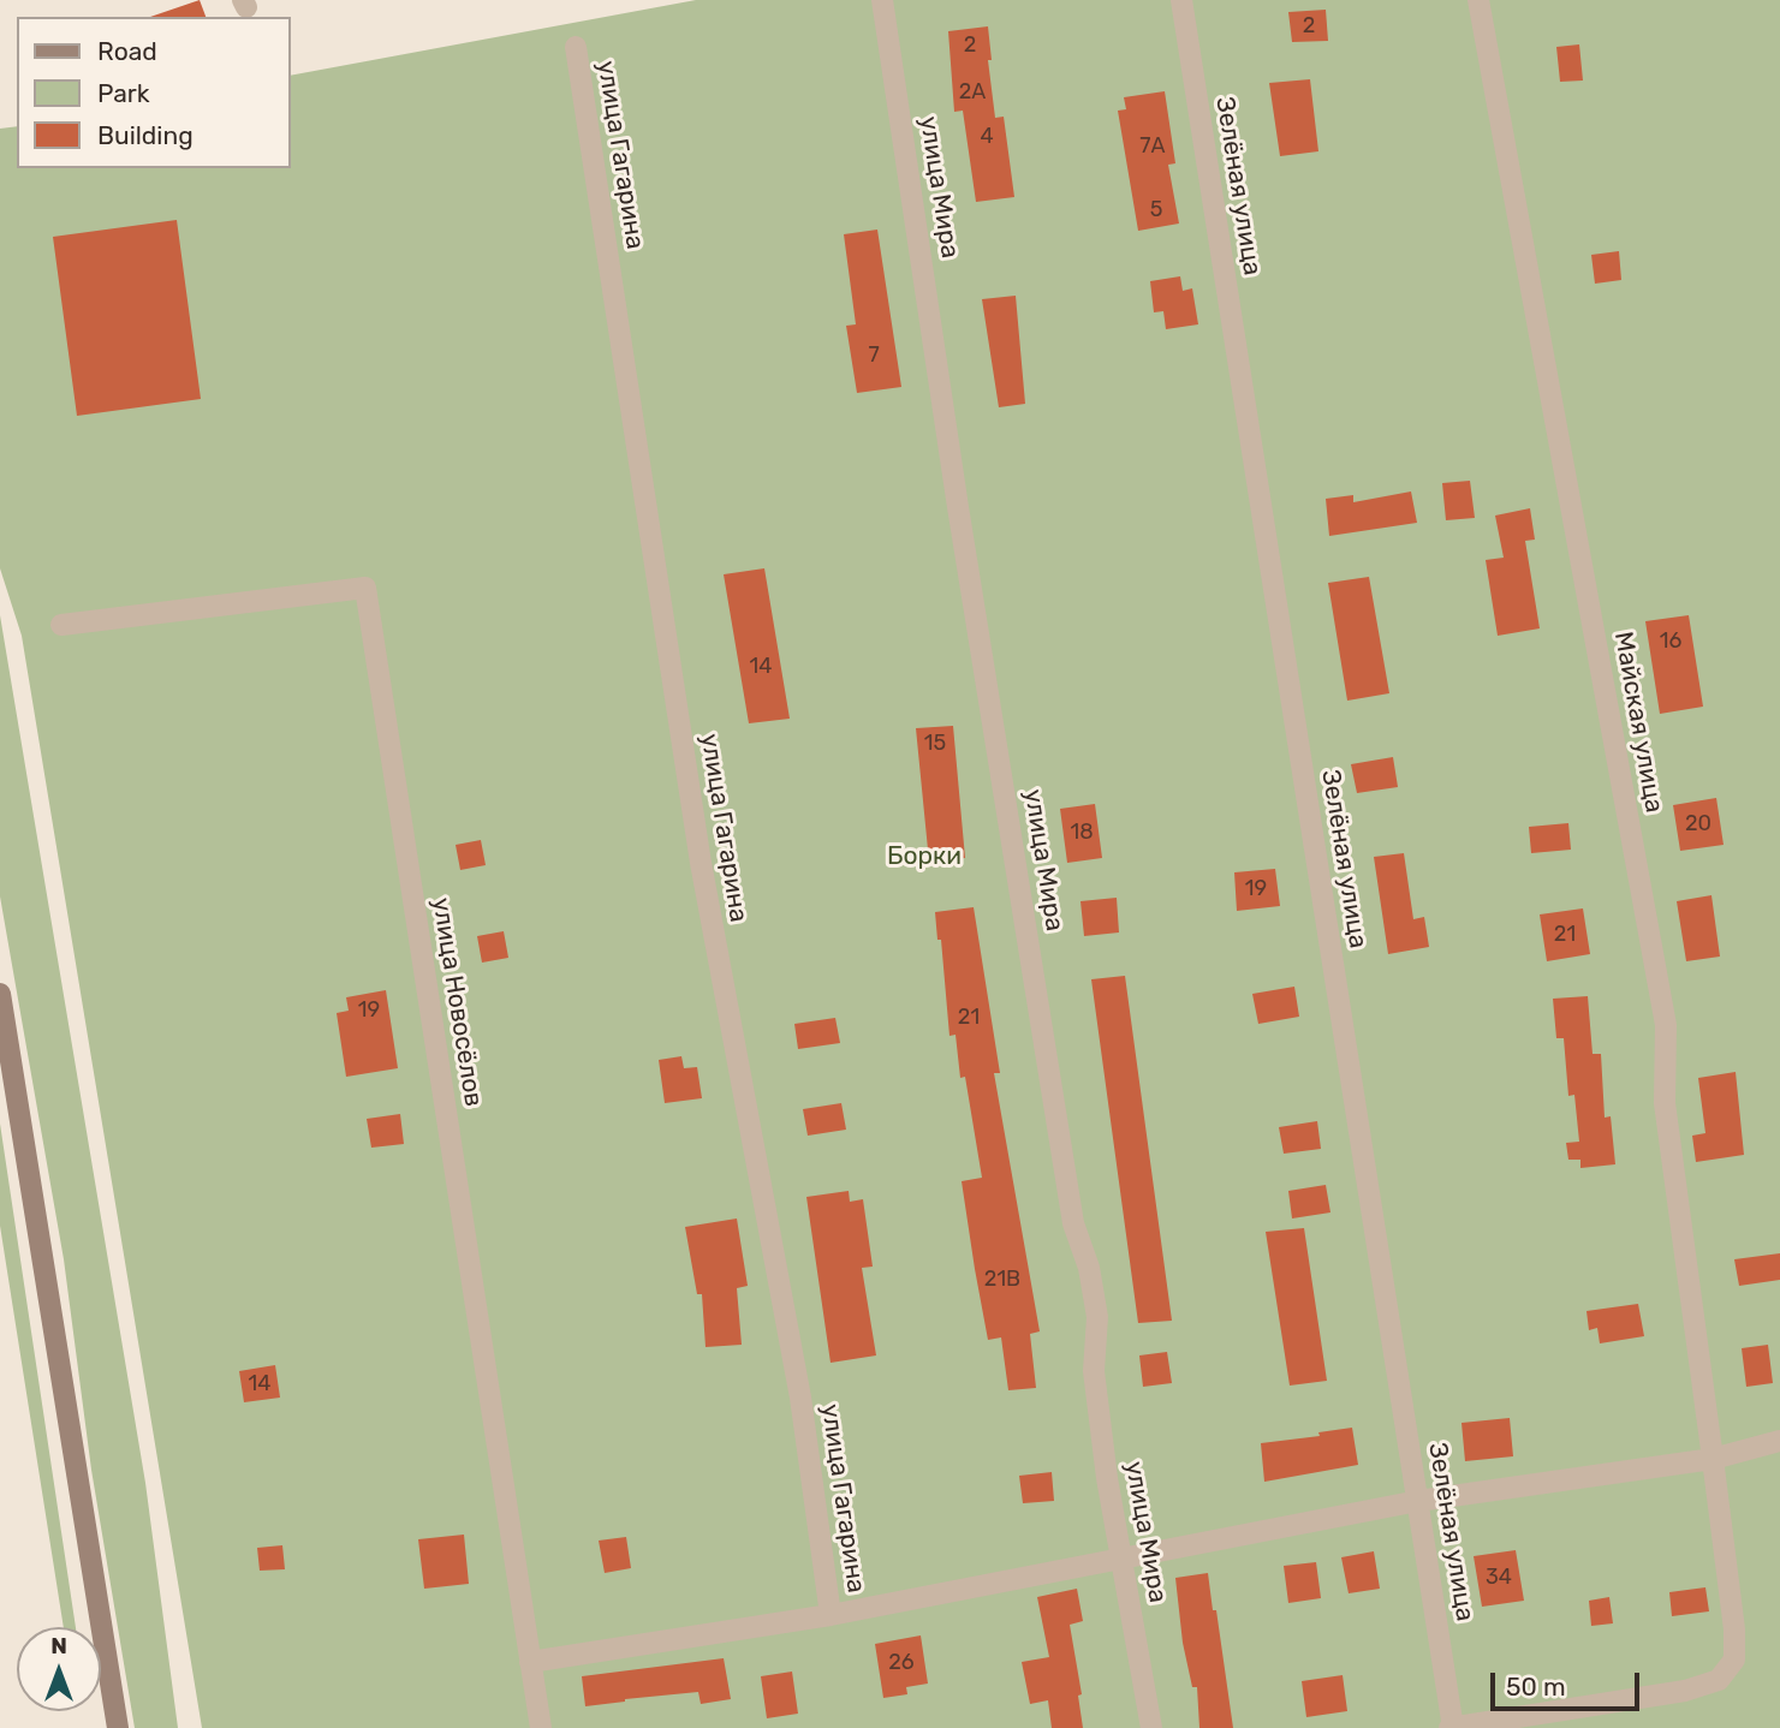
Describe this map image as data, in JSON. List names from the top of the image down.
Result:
{
  "streets": {
    "street": [
      "улица Гагарина",
      "Зелёная улица",
      "улица Мира",
      "Майская улица",
      "улица Новосёлов"
    ]
  },
  "crossings": [
    ["Зелёная улица", "Майская улица"]
  ],
  "parks": ["Борки"],
  "house_numbers": [
    "2",
    "2",
    "2А",
    "4",
    "7А",
    "5",
    "7",
    "16",
    "14",
    "15",
    "20",
    "18",
    "19",
    "21",
    "19",
    "21",
    "21В",
    "14",
    "34",
    "26"
  ],
  "legend": ["Road", "Park", "Building"],
  "scale_bar": "50 m",
  "north": "top"
}
